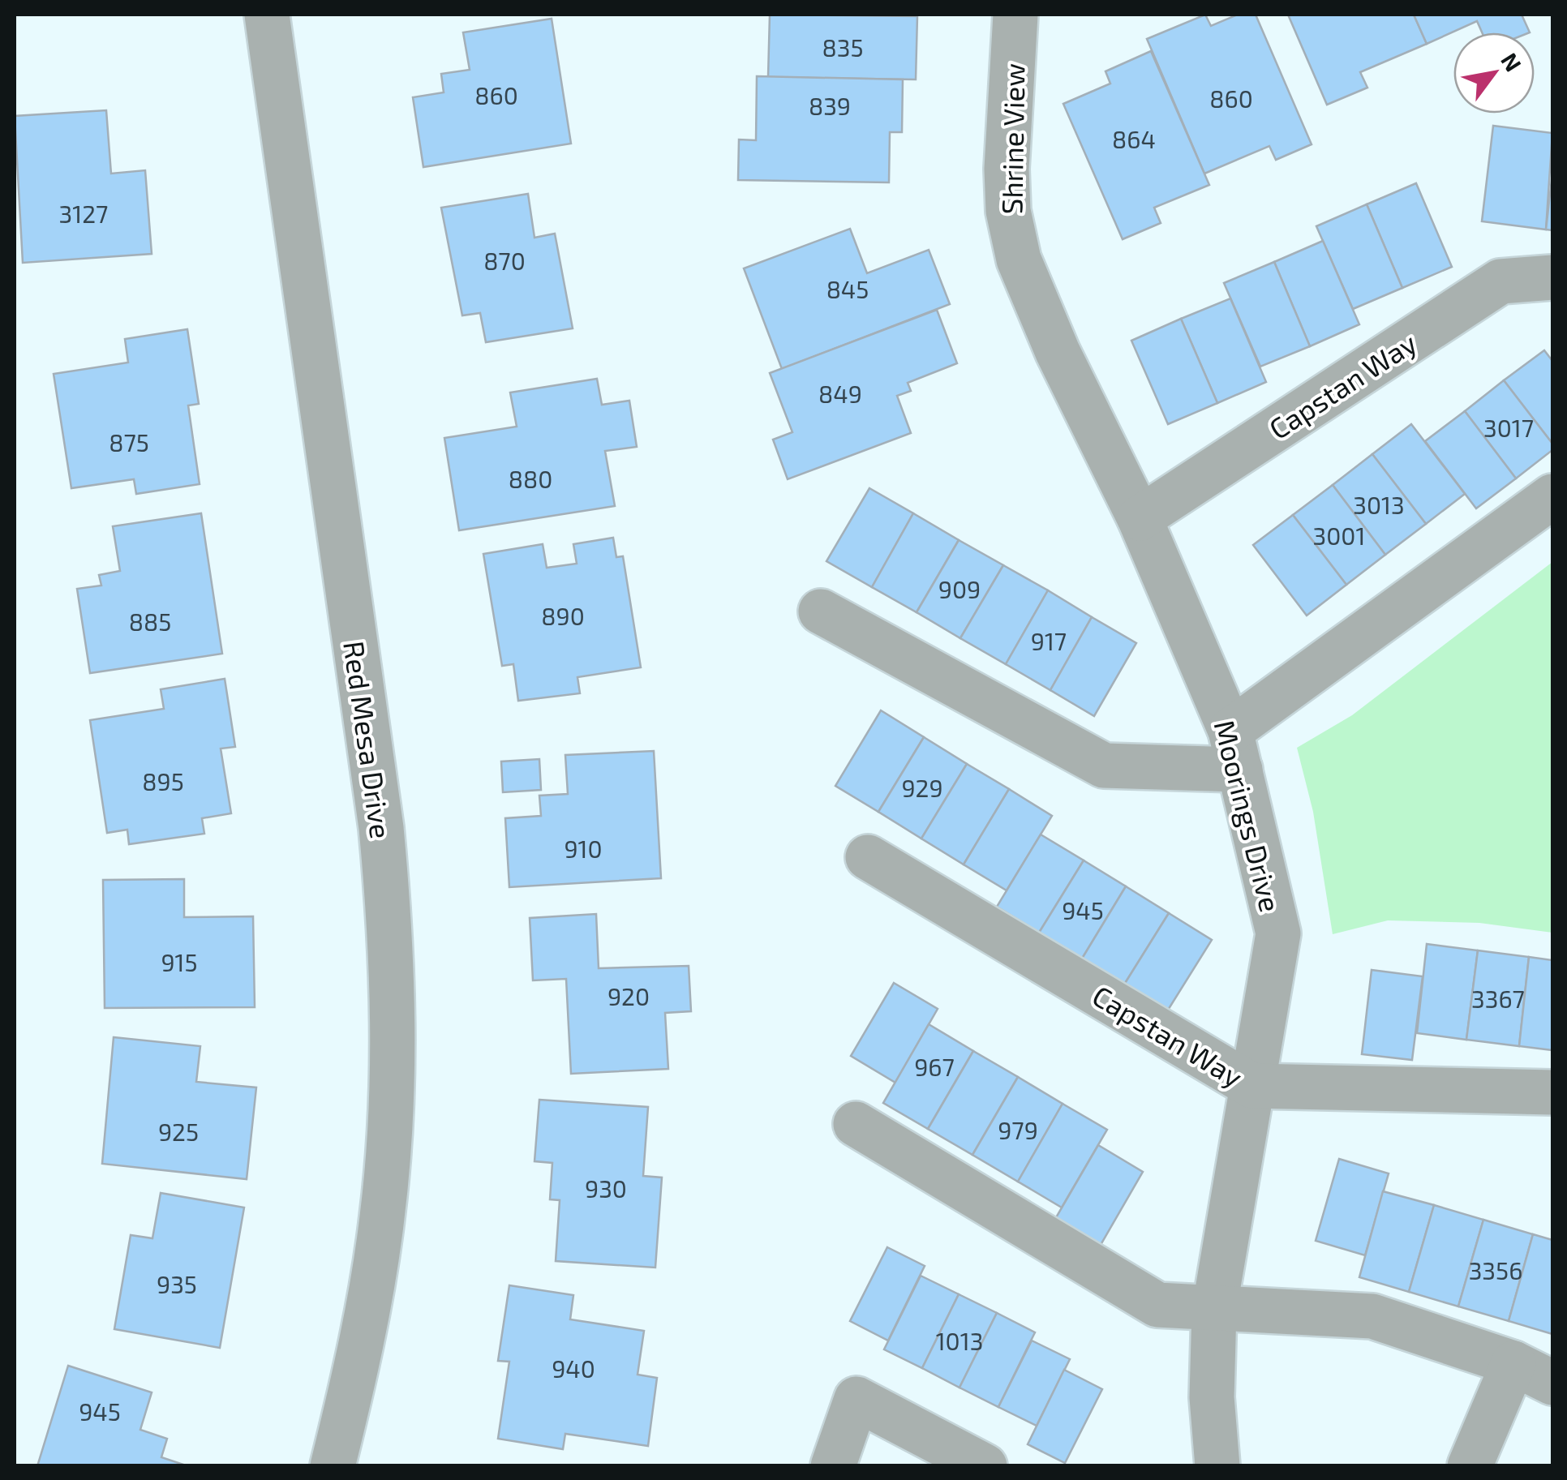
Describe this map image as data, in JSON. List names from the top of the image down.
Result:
{
  "streets": {
    "street": [
      "Shrine View",
      "Capstan Way",
      "Red Mesa Drive",
      "Moorings Drive"
    ]
  },
  "crossings": [
    ["Shrine View", "Moorings Drive"],
    ["Capstan Way", "Moorings Drive"]
  ],
  "house_numbers": [
    "835",
    "860",
    "860",
    "839",
    "864",
    "3127",
    "870",
    "845",
    "849",
    "3017",
    "875",
    "880",
    "3013",
    "3001",
    "909",
    "890",
    "885",
    "917",
    "895",
    "929",
    "910",
    "945",
    "915",
    "920",
    "3367",
    "967",
    "979",
    "925",
    "930",
    "3356",
    "935",
    "1013",
    "940",
    "945"
  ],
  "north": "top right"
}
